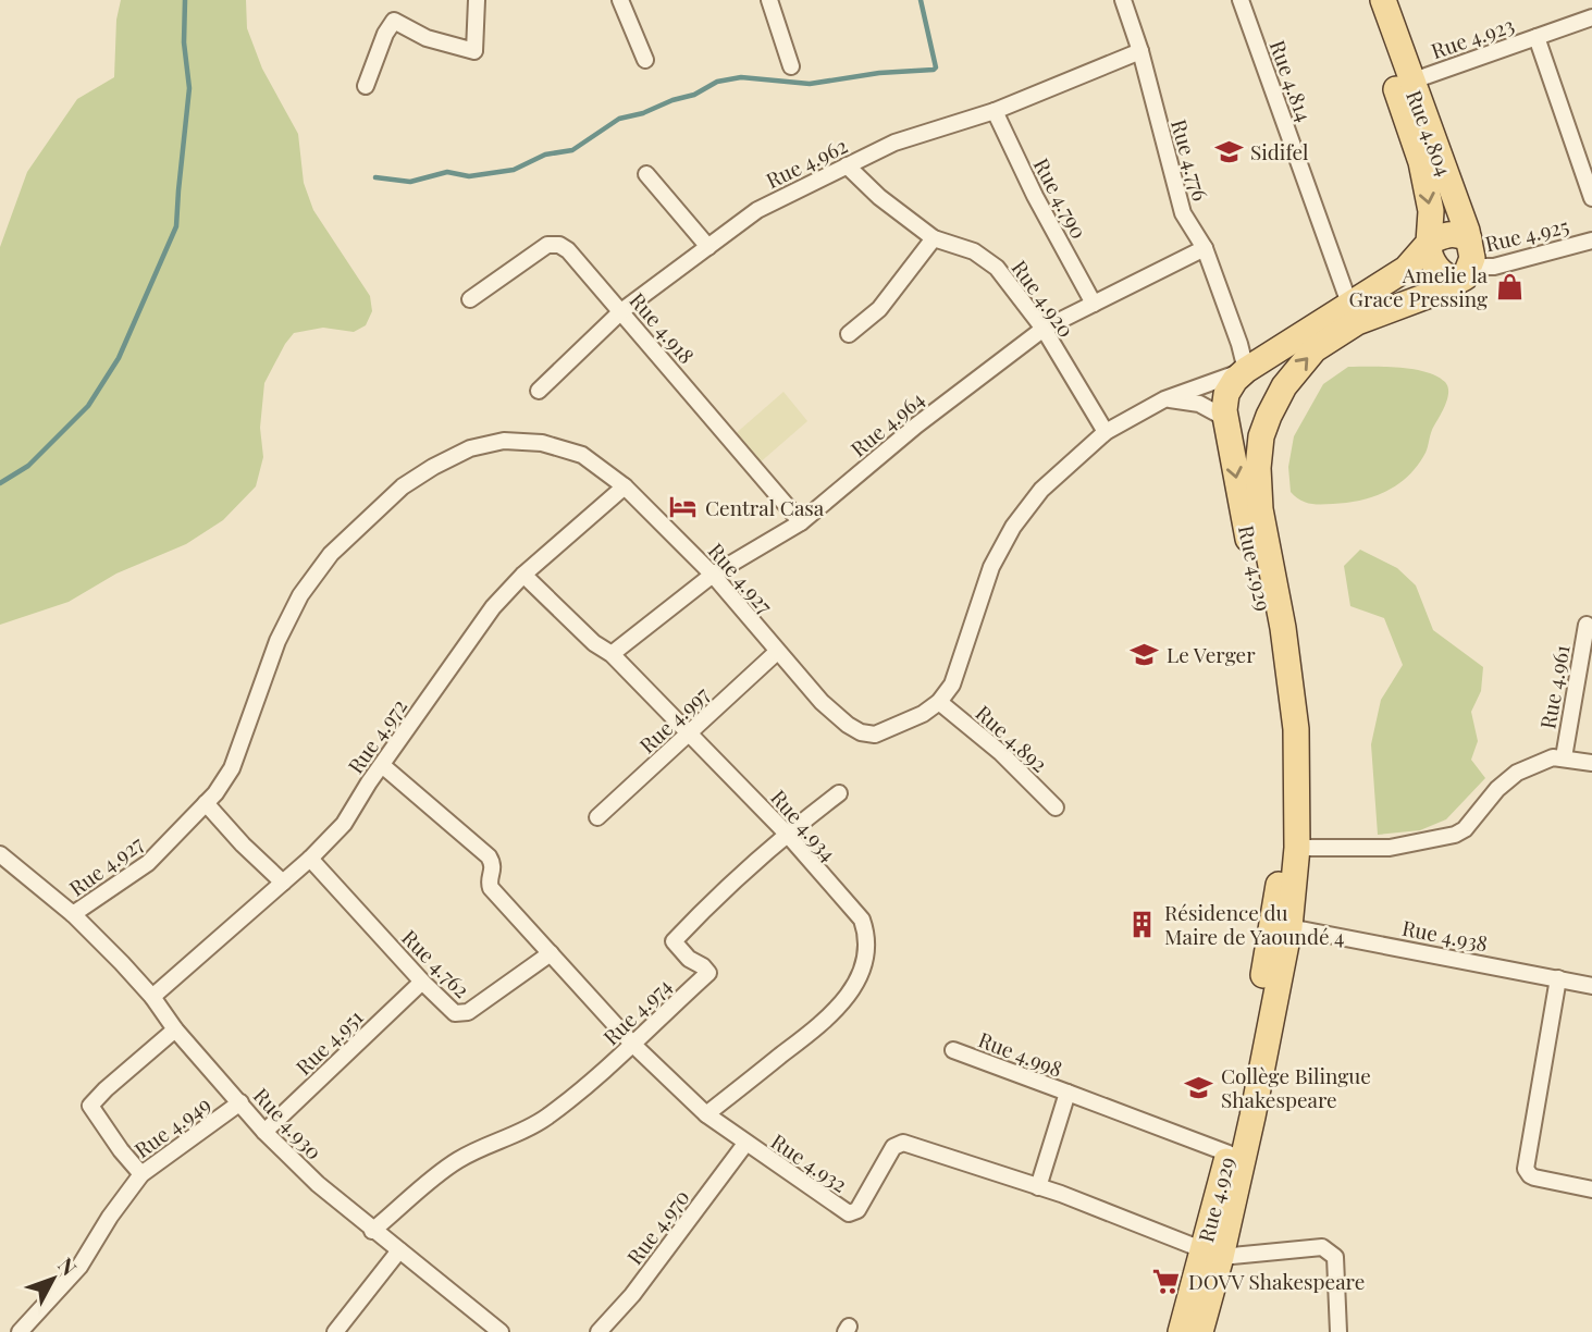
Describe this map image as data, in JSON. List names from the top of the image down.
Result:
{
  "streets": {
    "main road": ["Rue 4.804", "Rue 4.929"],
    "street": [
      "Rue 4.923",
      "Rue 4.814",
      "Rue 4.776",
      "Rue 4.962",
      "Rue 4.790",
      "Rue 4.925",
      "Rue 4.920",
      "Rue 4.918",
      "Rue 4.964",
      "Rue 4.927",
      "Rue 4.961",
      "Rue 4.997",
      "Rue 4.972",
      "Rue 4.892",
      "Rue 4.934",
      "Rue 4.938",
      "Rue 4.762",
      "Rue 4.974",
      "Rue 4.951",
      "Rue 4.998",
      "Rue 4.930",
      "Rue 4.949",
      "Rue 4.932",
      "Rue 4.970"
    ]
  },
  "crossings": [
    ["Rue 4.923", "Rue 4.804"],
    ["Rue 4.814", "Rue 4.929"],
    ["Rue 4.804", "Rue 4.925"],
    ["Rue 4.804", "Rue 4.929"],
    ["Rue 4.776", "Rue 4.962"],
    ["Rue 4.776", "Rue 4.964"],
    ["Rue 4.776", "Rue 4.929"],
    ["Rue 4.962", "Rue 4.790"],
    ["Rue 4.962", "Rue 4.920"],
    ["Rue 4.962", "Rue 4.918"],
    ["Rue 4.790", "Rue 4.964"],
    ["Rue 4.925", "Rue 4.929"],
    ["Rue 4.920", "Rue 4.964"],
    ["Rue 4.918", "Rue 4.964"],
    ["Rue 4.964", "Rue 4.927"],
    ["Rue 4.964", "Rue 4.934"],
    ["Rue 4.929", "Rue 4.938"],
    ["Rue 4.929", "Rue 4.932"],
    ["Rue 4.927", "Rue 4.997"],
    ["Rue 4.927", "Rue 4.972"],
    ["Rue 4.927", "Rue 4.892"],
    ["Rue 4.927", "Rue 4.930"],
    ["Rue 4.997", "Rue 4.934"],
    ["Rue 4.972", "Rue 4.934"],
    ["Rue 4.972", "Rue 4.762"],
    ["Rue 4.972", "Rue 4.930"],
    ["Rue 4.972", "Rue 4.932"],
    ["Rue 4.934", "Rue 4.974"],
    ["Rue 4.934", "Rue 4.932"],
    ["Rue 4.762", "Rue 4.951"],
    ["Rue 4.762", "Rue 4.932"],
    ["Rue 4.974", "Rue 4.930"],
    ["Rue 4.974", "Rue 4.932"],
    ["Rue 4.951", "Rue 4.930"],
    ["Rue 4.998", "Rue 4.932"],
    ["Rue 4.930", "Rue 4.949"],
    ["Rue 4.932", "Rue 4.970"]
  ],
  "places": {
    "school or university": ["Sidifel", "Le Verger", "Collège Bilingue Shakespeare"],
    "shop": ["Amelie la Grace Pressing"],
    "hotel": ["Central Casa"],
    "building": ["Résidence du Maire de Yaoundé 4"],
    "supermarket": ["DOVV Shakespeare"]
  },
  "north": "top right"
}
